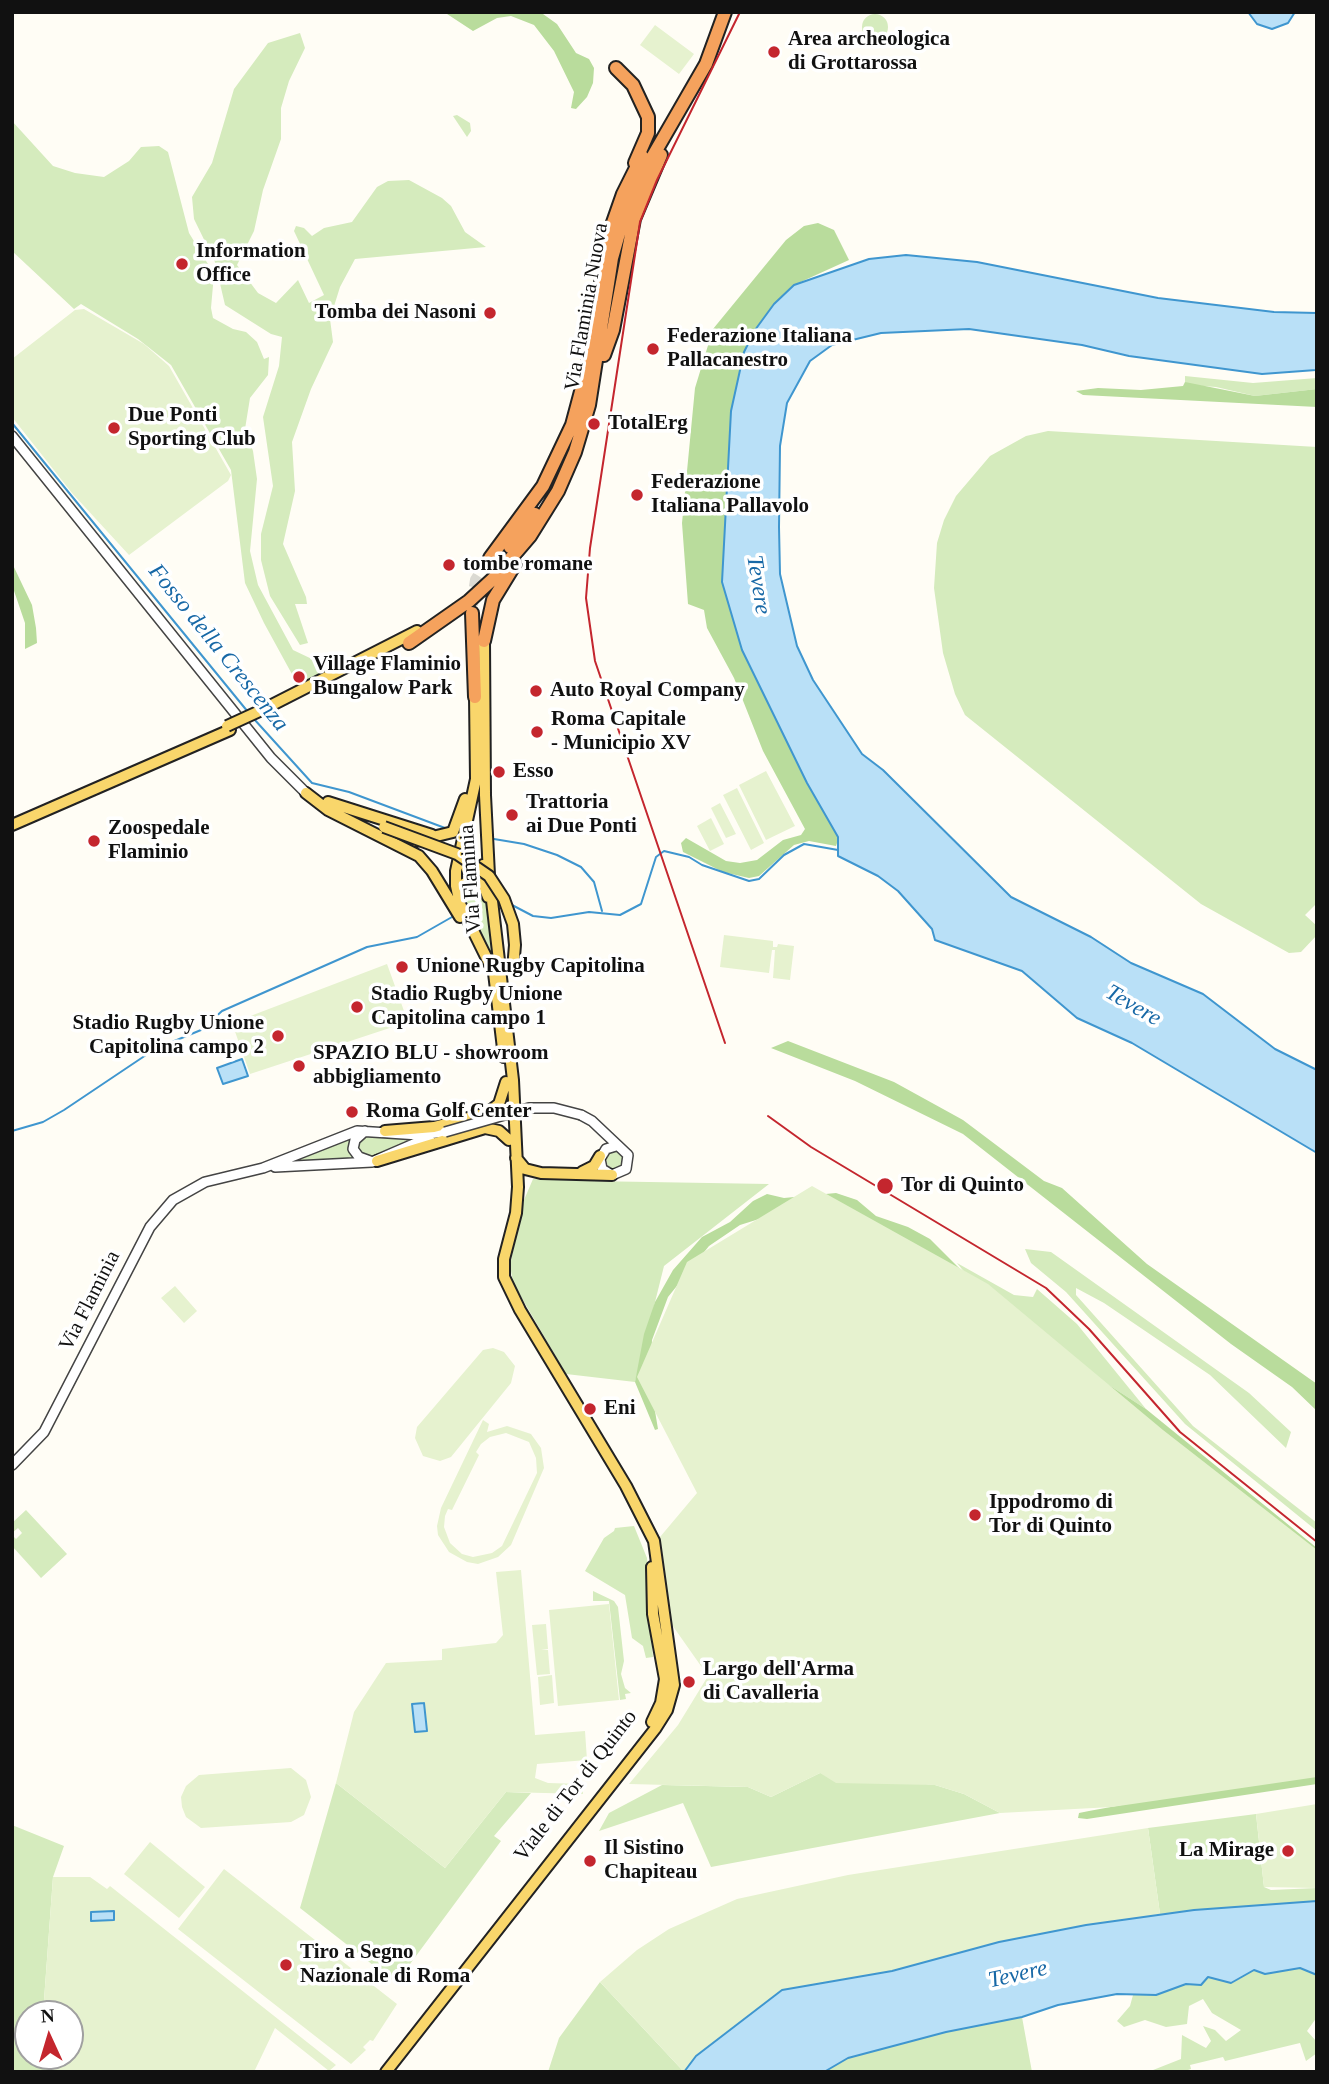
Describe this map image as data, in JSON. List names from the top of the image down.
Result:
{
  "streets": {
    "highway": ["Via Flaminia Nuova"],
    "main road": ["Via Flaminia", "Viale di Tor di Quinto"]
  },
  "crossings": [
    ["Via Flaminia", "Viale di Tor di Quinto"]
  ],
  "water": ["Tevere", "Fosso della Crescenza"],
  "places": [
    "Area archeologica di Grottarossa",
    "Information Office",
    "Tomba dei Nasoni",
    "Federazione Italiana Pallacanestro",
    "TotalErg",
    "Due Ponti Sporting Club",
    "Federazione Italiana Pallavolo",
    "tombe romane",
    "Village Flaminio Bungalow Park",
    "Auto Royal Company",
    "Roma Capitale - Municipio XV",
    "Esso",
    "Trattoria ai Due Ponti",
    "Zoospedale Flaminio",
    "Unione Rugby Capitolina",
    "Stadio Rugby Unione Capitolina campo 1",
    "Stadio Rugby Unione Capitolina campo 2",
    "SPAZIO BLU - showroom abbigliamento",
    "Roma Golf Center",
    "Tor di Quinto",
    "Eni",
    "Ippodromo di Tor di Quinto",
    "Largo dell'Arma di Cavalleria",
    "La Mirage",
    "Il Sistino Chapiteau",
    "Tiro a Segno Nazionale di Roma"
  ],
  "north": "top"
}
